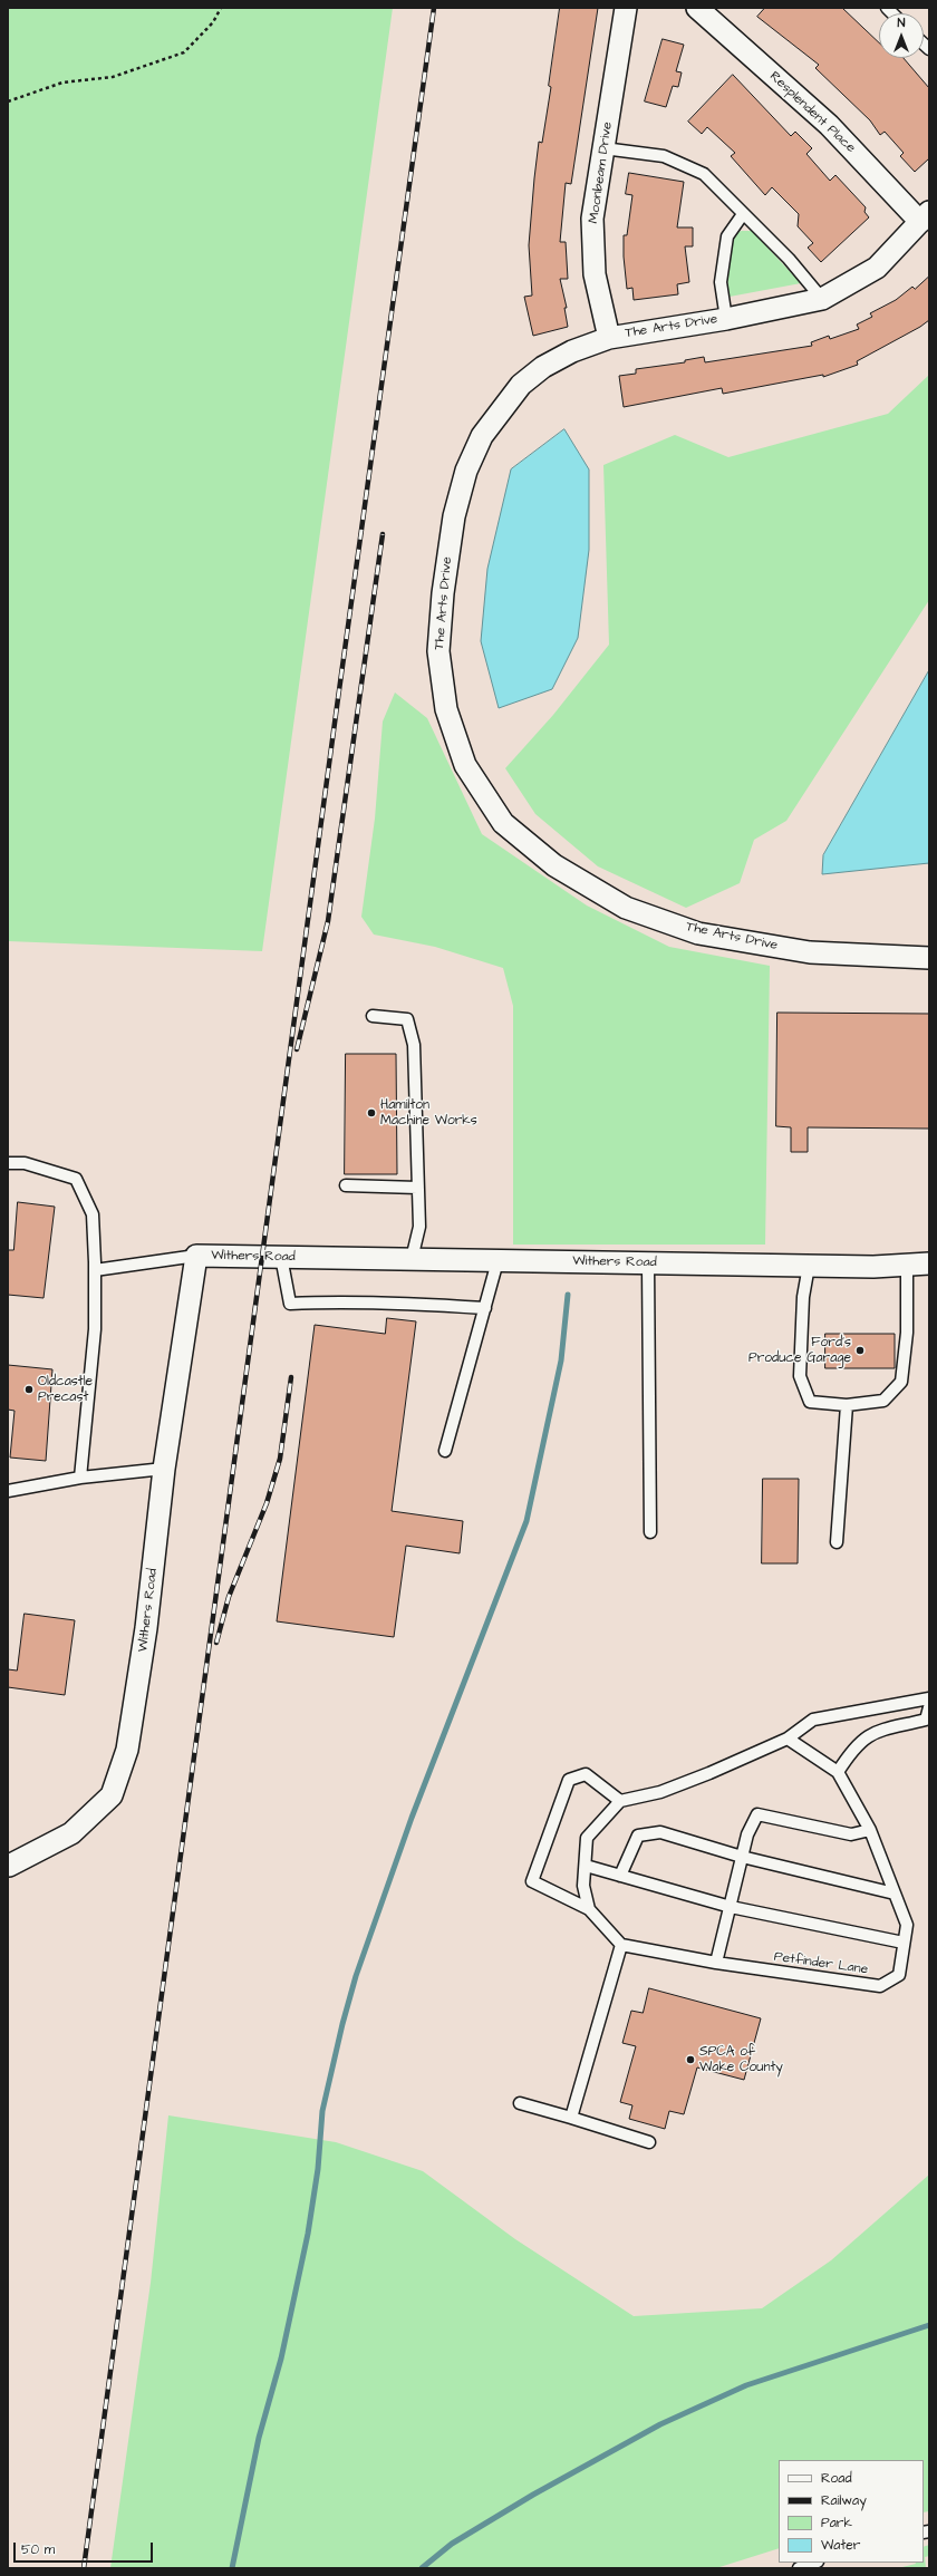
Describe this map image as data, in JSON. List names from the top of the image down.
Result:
{
  "streets": {
    "street": [
      "Resplendent Place",
      "Moonbeam Drive",
      "The Arts Drive",
      "Withers Road"
    ],
    "lane": ["Petfinder Lane"]
  },
  "crossings": [
    ["Resplendent Place", "The Arts Drive"],
    ["Moonbeam Drive", "The Arts Drive"]
  ],
  "places": [
    "Hamilton Machine Works",
    "Ford's Produce Garage",
    "Oldcastle Precast",
    "SPCA of Wake County"
  ],
  "legend": [
    "Road",
    "Railway",
    "Park",
    "Water"
  ],
  "scale_bar": "50 m",
  "north": "top"
}
